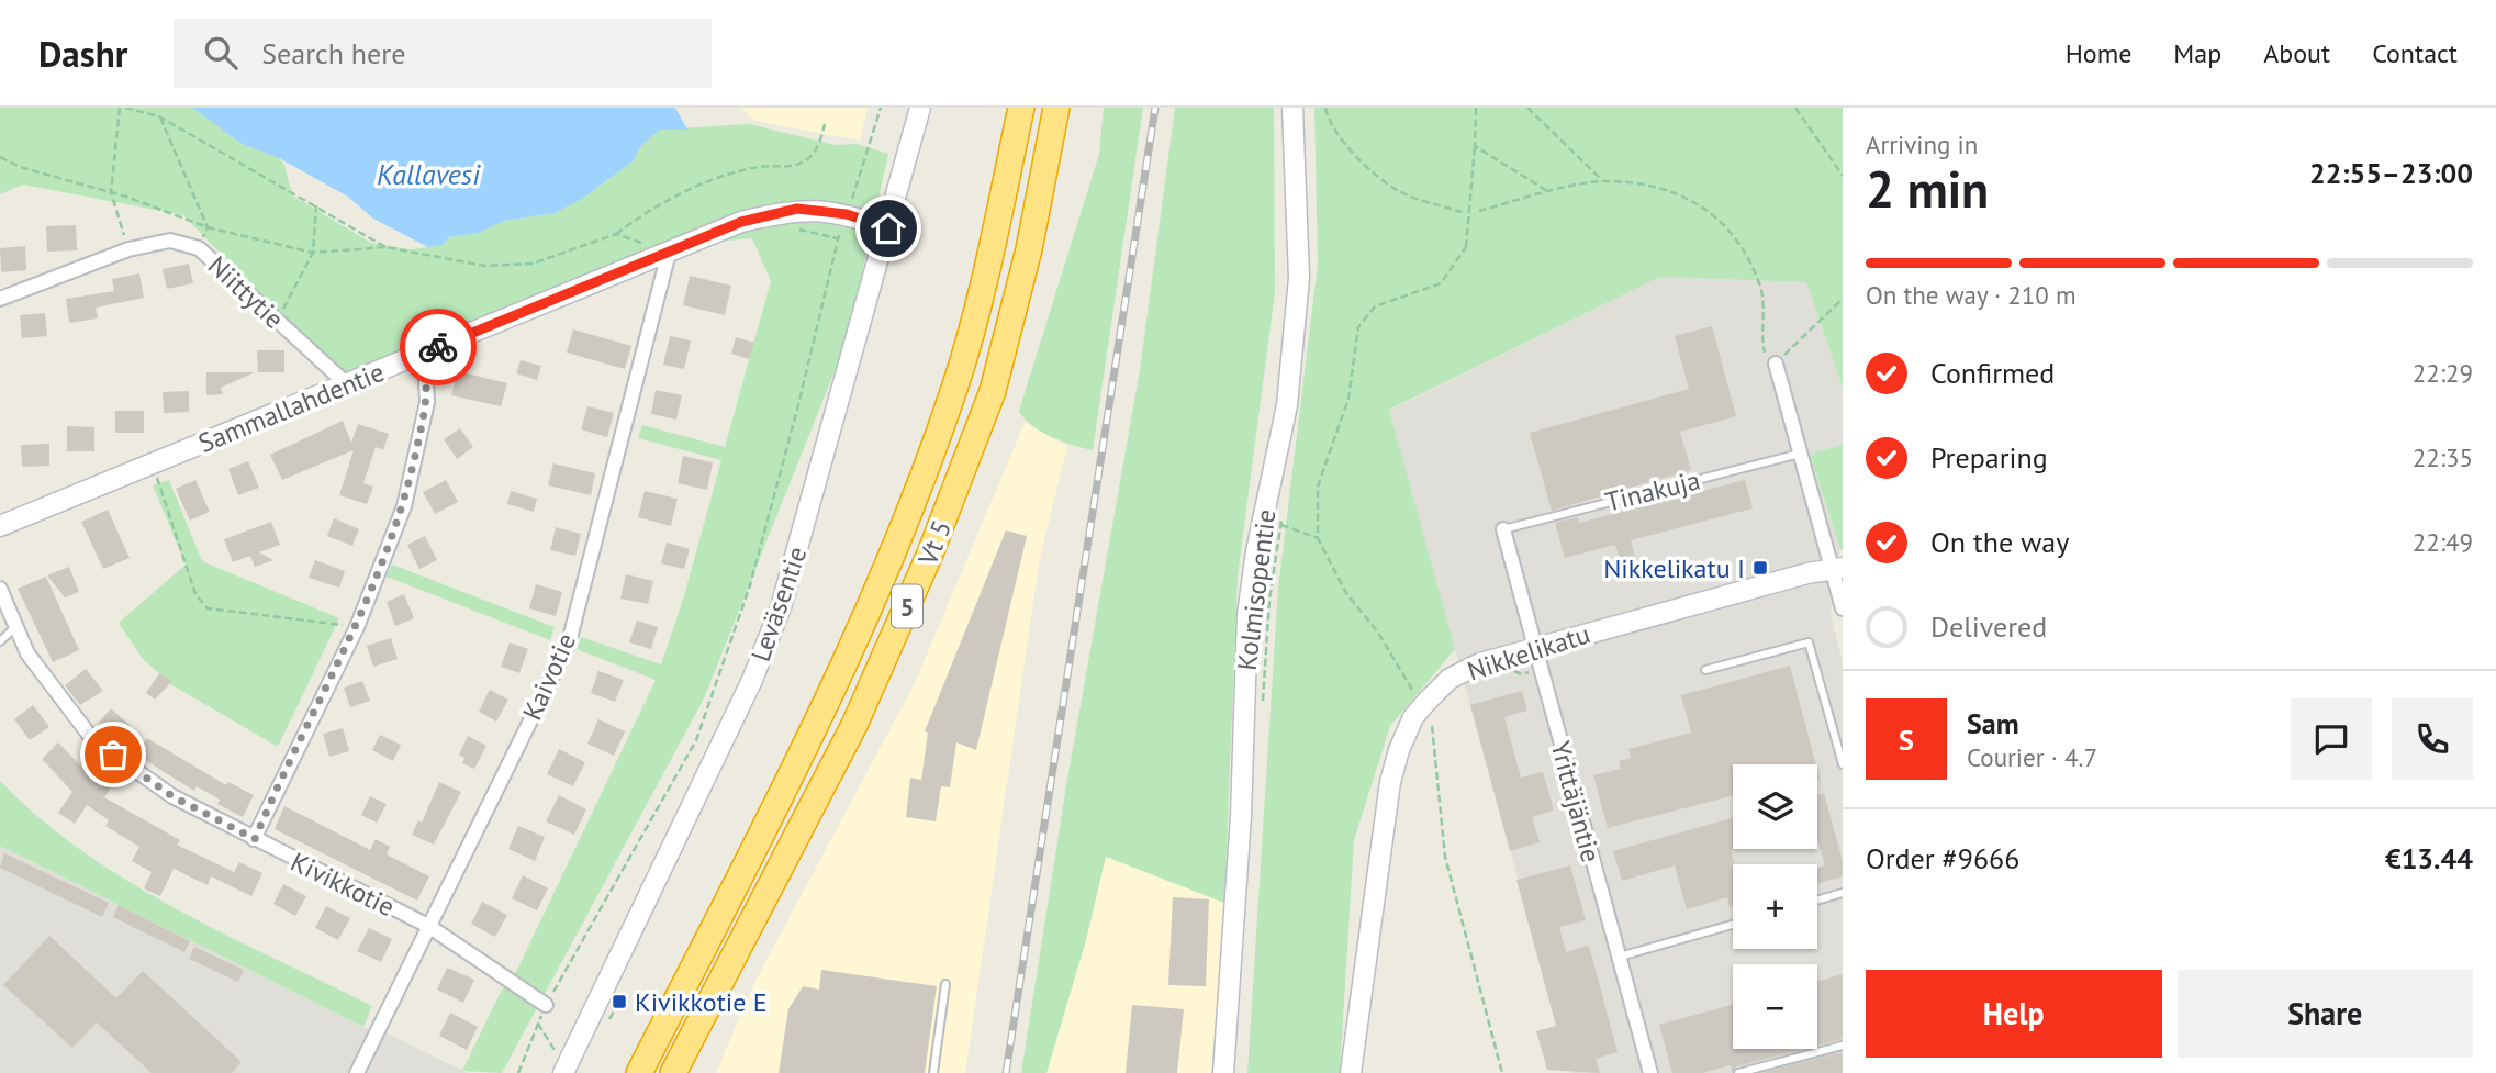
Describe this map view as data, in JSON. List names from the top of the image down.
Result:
{
  "streets": {
    "highway": ["Vt 5", "5"],
    "main road": [
      "Sammallahdentie",
      "Kolmisopentie",
      "Leväsentie",
      "Nikkelikatu"
    ],
    "street": [
      "Niittytie",
      "Kaivotie",
      "Yrittäjäntie",
      "Kivikkotie"
    ],
    "lane": ["Tinakuja"]
  },
  "crossings": [
    ["Niittytie", "Sammallahdentie"],
    ["Sammallahdentie", "Leväsentie"],
    ["Sammallahdentie", "Kaivotie"],
    ["Tinakuja", "Yrittäjäntie"],
    ["Nikkelikatu", "Yrittäjäntie"],
    ["Kaivotie", "Kivikkotie"]
  ],
  "water": ["Kallavesi"],
  "places": {
    "transit": ["Nikkelikatu I", "Kivikkotie E"]
  },
  "page": {
    "header": "Dashr",
    "search": "Search here",
    "nav": [
      "Home",
      "Map",
      "About",
      "Contact"
    ],
    "heading": ["2 min", "Arriving in", "22:55–23:00"],
    "panel": [
      "Sam",
      "Courier · 4.7",
      "Order #9666",
      "€13.44"
    ],
    "bar": "On the way · 210 m",
    "list": [
      ["Confirmed", "22:29"],
      ["Preparing", "22:35"],
      ["On the way", "22:49"],
      "Delivered"
    ],
    "round": "S",
    "map_buttons": ["+", "−"],
    "buttons": ["Help", "Share"]
  }
}
